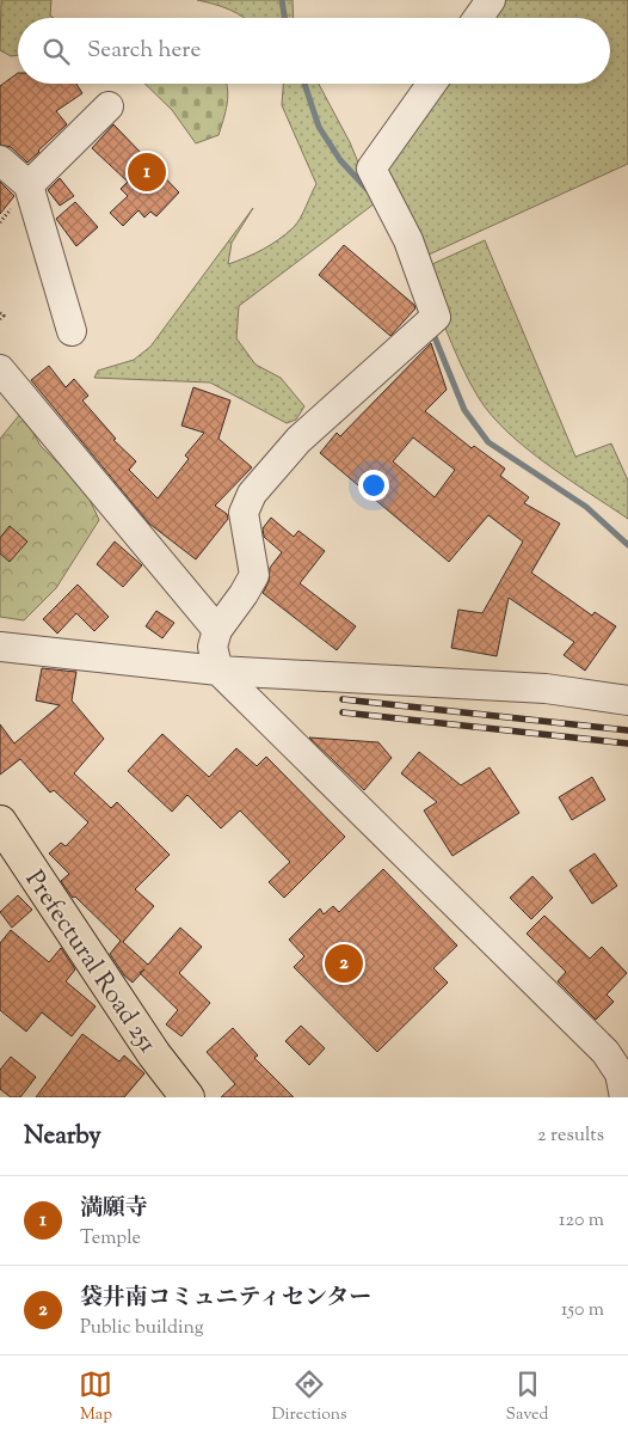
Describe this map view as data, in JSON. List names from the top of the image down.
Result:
{
  "streets": {
    "main road": ["Prefectural Road 251"]
  },
  "page": {
    "search": "Search here",
    "pins": ["1", "2"],
    "heading": ["Nearby", "2 results"],
    "list": [
      {
        "mark": "1",
        "name": "満願寺",
        "note": "Temple",
        "value": "120 m"
      },
      {
        "mark": "2",
        "name": "袋井南コミュニティセンター",
        "note": "Public building",
        "value": "150 m"
      }
    ],
    "nav": ["Map", "Directions", "Saved"]
  }
}
